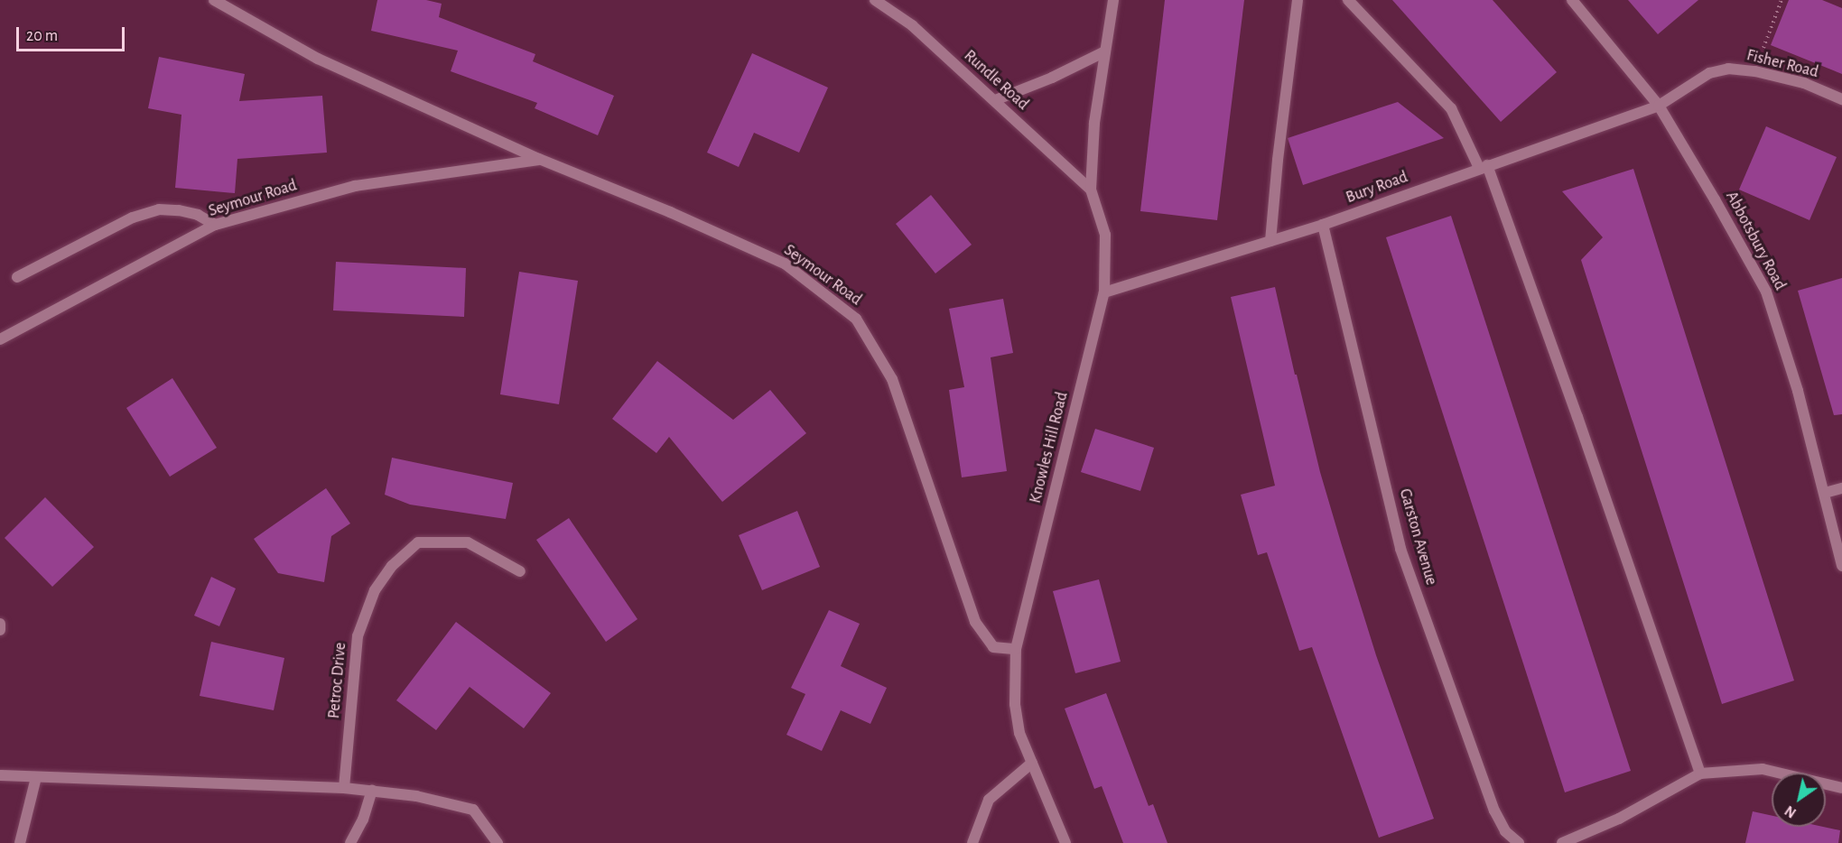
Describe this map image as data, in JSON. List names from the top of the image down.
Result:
{
  "streets": {
    "street": [
      "Fisher Road",
      "Rundle Road",
      "Bury Road",
      "Seymour Road",
      "Abbotsbury Road",
      "Knowles Hill Road",
      "Garston Avenue",
      "Petroc Drive"
    ]
  },
  "crossings": [
    ["Fisher Road", "Bury Road"],
    ["Fisher Road", "Abbotsbury Road"],
    ["Rundle Road", "Knowles Hill Road"],
    ["Bury Road", "Abbotsbury Road"],
    ["Bury Road", "Knowles Hill Road"],
    ["Bury Road", "Garston Avenue"],
    ["Seymour Road", "Knowles Hill Road"]
  ],
  "scale_bar": "20 m",
  "north": "bottom left"
}
